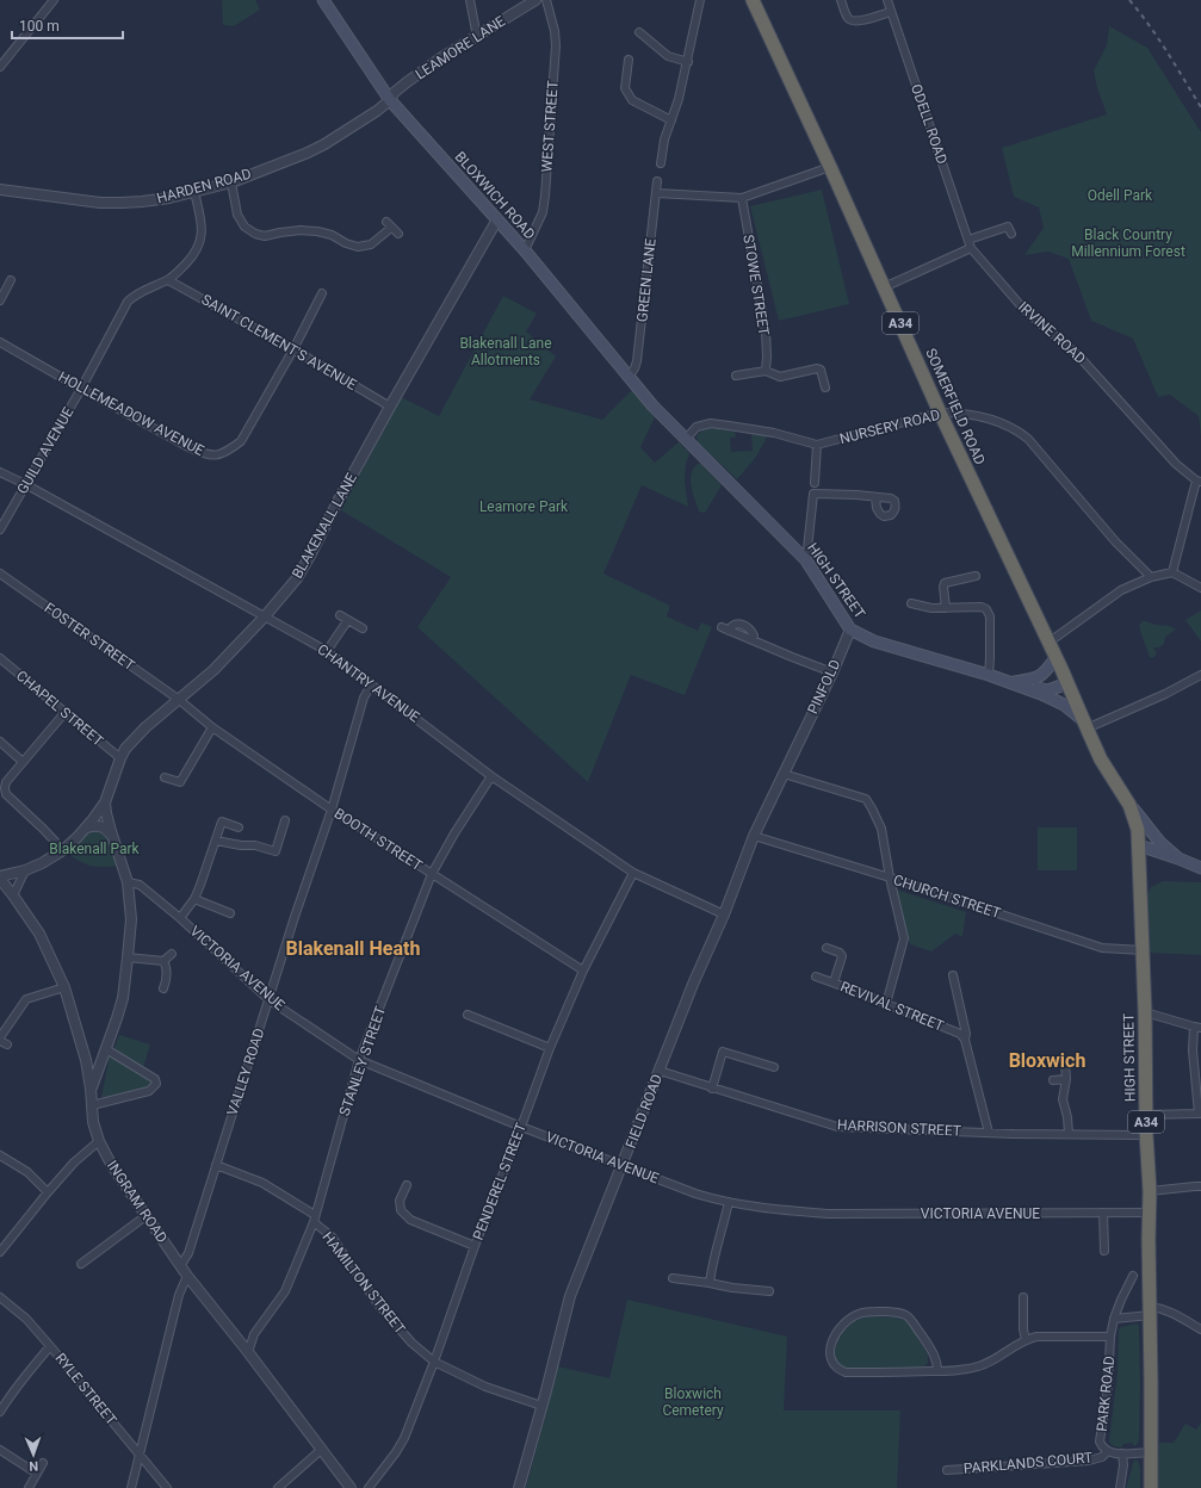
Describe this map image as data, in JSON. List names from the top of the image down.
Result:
{
  "streets": {
    "highway": ["A34", "SOMERFIELD ROAD", "HIGH STREET"],
    "main road": ["BLOXWICH ROAD"],
    "street": [
      "LEAMORE LANE",
      "ODELL ROAD",
      "WEST STREET",
      "HARDEN ROAD",
      "GREEN LANE",
      "STOWE STREET",
      "IRVINE ROAD",
      "SAINT CLEMENT'S AVENUE",
      "HOLLEMEADOW AVENUE",
      "NURSERY ROAD",
      "GUILD AVENUE",
      "BLAKENALL LANE",
      "FOSTER STREET",
      "CHANTRY AVENUE",
      "PINFOLD",
      "CHAPEL STREET",
      "BOOTH STREET",
      "CHURCH STREET",
      "VICTORIA AVENUE",
      "REVIVAL STREET",
      "STANLEY STREET",
      "VALLEY ROAD",
      "FIELD ROAD",
      "HARRISON STREET",
      "PENDEREL STREET",
      "INGRAM ROAD",
      "HAMILTON STREET",
      "RYLE STREET",
      "PARK ROAD",
      "PARKLANDS COURT"
    ]
  },
  "crossings": [
    ["LEAMORE LANE", "HARDEN ROAD"],
    ["LEAMORE LANE", "BLOXWICH ROAD"],
    ["ODELL ROAD", "IRVINE ROAD"],
    ["WEST STREET", "BLOXWICH ROAD"],
    ["HARDEN ROAD", "BLOXWICH ROAD"],
    ["HARDEN ROAD", "GUILD AVENUE"],
    ["BLOXWICH ROAD", "GREEN LANE"],
    ["BLOXWICH ROAD", "BLAKENALL LANE"],
    ["BLOXWICH ROAD", "HIGH STREET"],
    ["SAINT CLEMENT'S AVENUE", "HOLLEMEADOW AVENUE"],
    ["SAINT CLEMENT'S AVENUE", "GUILD AVENUE"],
    ["SAINT CLEMENT'S AVENUE", "BLAKENALL LANE"],
    ["SOMERFIELD ROAD", "NURSERY ROAD"],
    ["SOMERFIELD ROAD", "HIGH STREET"],
    ["HOLLEMEADOW AVENUE", "GUILD AVENUE"],
    ["GUILD AVENUE", "CHANTRY AVENUE"],
    ["BLAKENALL LANE", "FOSTER STREET"],
    ["BLAKENALL LANE", "CHANTRY AVENUE"],
    ["BLAKENALL LANE", "CHAPEL STREET"],
    ["BLAKENALL LANE", "BOOTH STREET"],
    ["BLAKENALL LANE", "INGRAM ROAD"],
    ["HIGH STREET", "PINFOLD"],
    ["HIGH STREET", "CHURCH STREET"],
    ["HIGH STREET", "VICTORIA AVENUE"],
    ["HIGH STREET", "HARRISON STREET"],
    ["HIGH STREET", "PARK ROAD"],
    ["FOSTER STREET", "BOOTH STREET"],
    ["CHANTRY AVENUE", "STANLEY STREET"],
    ["CHANTRY AVENUE", "VALLEY ROAD"],
    ["CHANTRY AVENUE", "FIELD ROAD"],
    ["CHANTRY AVENUE", "PENDEREL STREET"],
    ["PINFOLD", "FIELD ROAD"],
    ["BOOTH STREET", "STANLEY STREET"],
    ["BOOTH STREET", "VALLEY ROAD"],
    ["BOOTH STREET", "PENDEREL STREET"],
    ["CHURCH STREET", "FIELD ROAD"],
    ["VICTORIA AVENUE", "STANLEY STREET"],
    ["VICTORIA AVENUE", "VALLEY ROAD"],
    ["VICTORIA AVENUE", "FIELD ROAD"],
    ["VICTORIA AVENUE", "PENDEREL STREET"],
    ["REVIVAL STREET", "HARRISON STREET"],
    ["STANLEY STREET", "INGRAM ROAD"],
    ["STANLEY STREET", "HAMILTON STREET"],
    ["VALLEY ROAD", "INGRAM ROAD"],
    ["VALLEY ROAD", "HAMILTON STREET"],
    ["FIELD ROAD", "HARRISON STREET"],
    ["FIELD ROAD", "HAMILTON STREET"],
    ["PENDEREL STREET", "HAMILTON STREET"],
    ["PARK ROAD", "PARKLANDS COURT"]
  ],
  "districts": ["Blakenall Heath", "Bloxwich"],
  "parks": [
    "Odell Park",
    "Black Country Millennium Forest",
    "Blakenall Lane Allotments",
    "Leamore Park",
    "Blakenall Park",
    "Bloxwich Cemetery"
  ],
  "scale_bar": "100 m",
  "north": "bottom"
}
